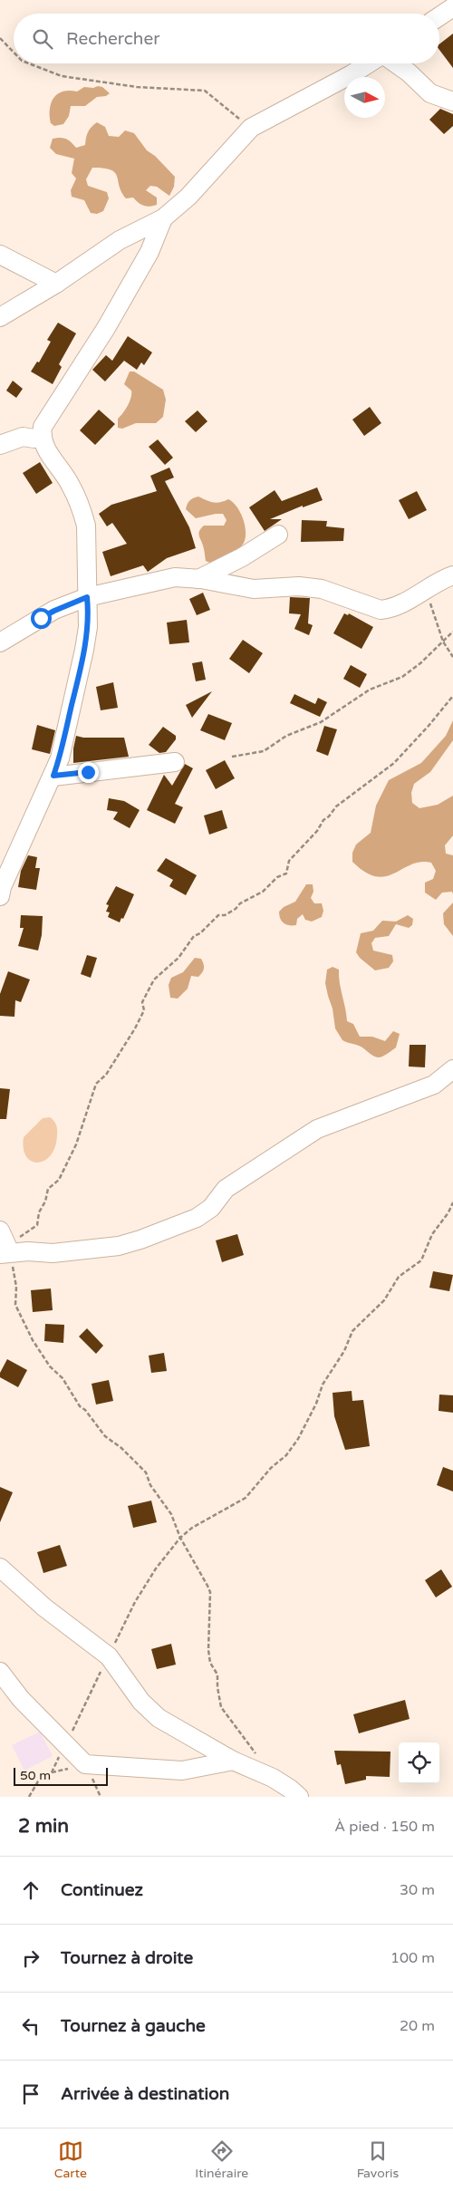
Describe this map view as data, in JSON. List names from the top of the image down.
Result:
{
  "scale_bar": "50 m",
  "north": "right",
  "page": {
    "search": "Rechercher",
    "scale": "50 m",
    "heading": ["2 min", "À pied · 150 m"],
    "list": [
      ["Continuez", "30 m"],
      ["Tournez à droite", "100 m"],
      ["Tournez à gauche", "20 m"],
      "Arrivée à destination"
    ],
    "nav": ["Carte", "Itinéraire", "Favoris"]
  }
}
